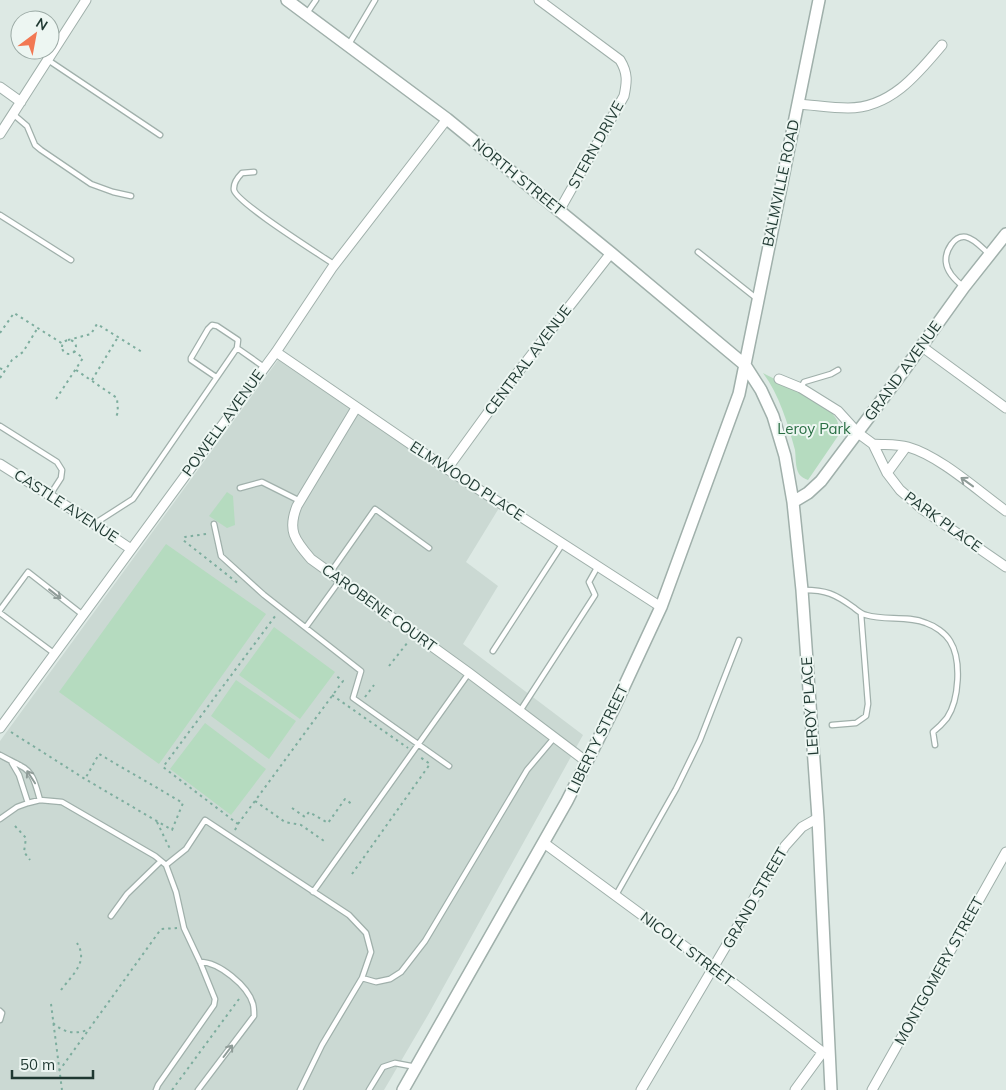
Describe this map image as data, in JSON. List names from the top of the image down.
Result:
{
  "streets": {
    "street": [
      "STERN DRIVE",
      "NORTH STREET",
      "BALMVILLE ROAD",
      "CENTRAL AVENUE",
      "GRAND AVENUE",
      "POWELL AVENUE",
      "ELMWOOD PLACE",
      "CASTLE AVENUE",
      "PARK PLACE",
      "CAROBENE COURT",
      "LEROY PLACE",
      "LIBERTY STREET",
      "GRAND STREET",
      "NICOLL STREET",
      "MONTGOMERY STREET"
    ]
  },
  "crossings": [
    ["STERN DRIVE", "NORTH STREET"],
    ["NORTH STREET", "BALMVILLE ROAD"],
    ["NORTH STREET", "CENTRAL AVENUE"],
    ["NORTH STREET", "POWELL AVENUE"],
    ["NORTH STREET", "LEROY PLACE"],
    ["NORTH STREET", "LIBERTY STREET"],
    ["BALMVILLE ROAD", "LEROY PLACE"],
    ["BALMVILLE ROAD", "LIBERTY STREET"],
    ["CENTRAL AVENUE", "ELMWOOD PLACE"],
    ["GRAND AVENUE", "PARK PLACE"],
    ["GRAND AVENUE", "LEROY PLACE"],
    ["POWELL AVENUE", "ELMWOOD PLACE"],
    ["POWELL AVENUE", "CASTLE AVENUE"],
    ["ELMWOOD PLACE", "CAROBENE COURT"],
    ["ELMWOOD PLACE", "LIBERTY STREET"],
    ["CAROBENE COURT", "LIBERTY STREET"],
    ["LEROY PLACE", "LIBERTY STREET"],
    ["LEROY PLACE", "GRAND STREET"],
    ["LEROY PLACE", "NICOLL STREET"],
    ["LIBERTY STREET", "NICOLL STREET"],
    ["GRAND STREET", "NICOLL STREET"]
  ],
  "parks": ["Leroy Park"],
  "scale_bar": "50 m",
  "north": "top right"
}
